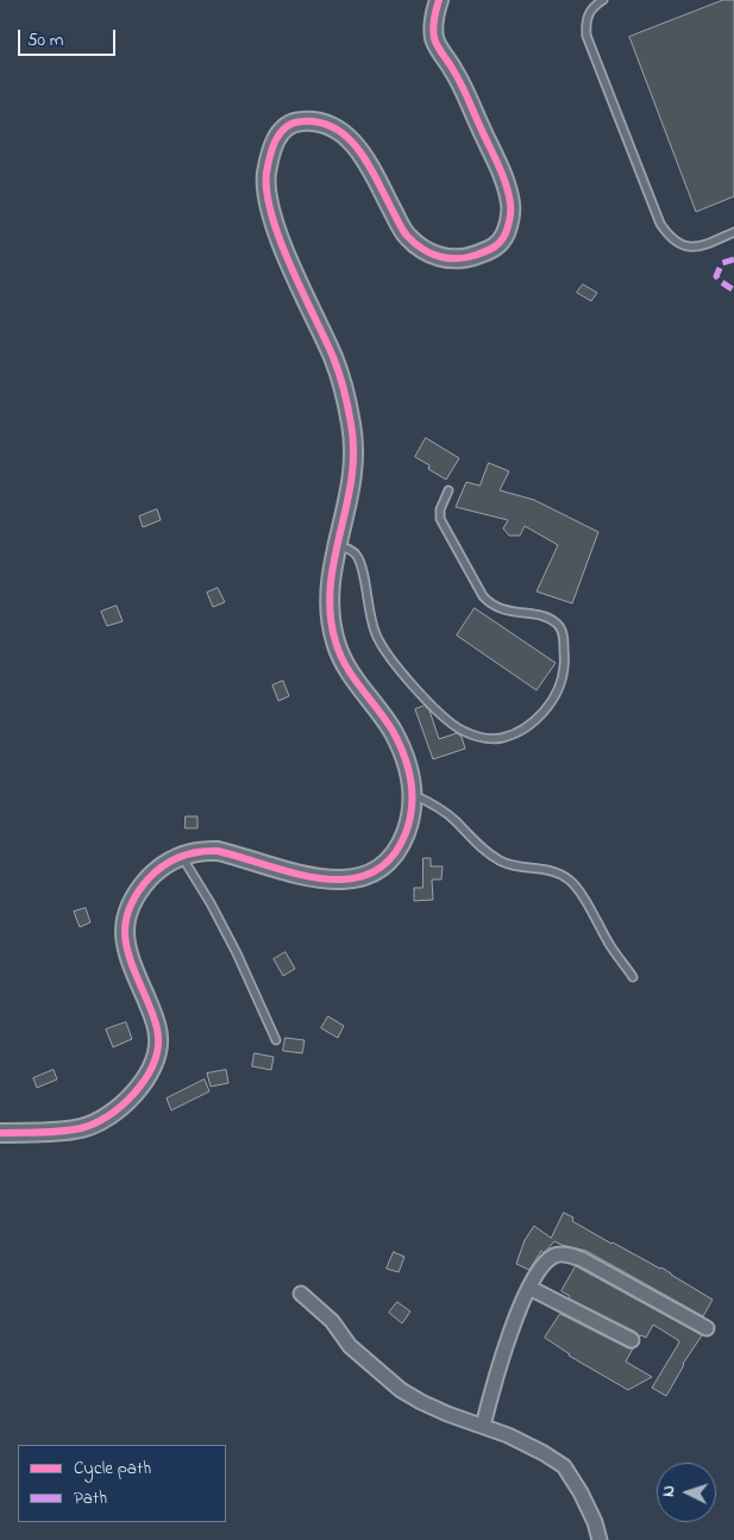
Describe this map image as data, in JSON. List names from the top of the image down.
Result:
{
  "legend": ["Cycle path", "Path"],
  "scale_bar": "50 m",
  "north": "left"
}
